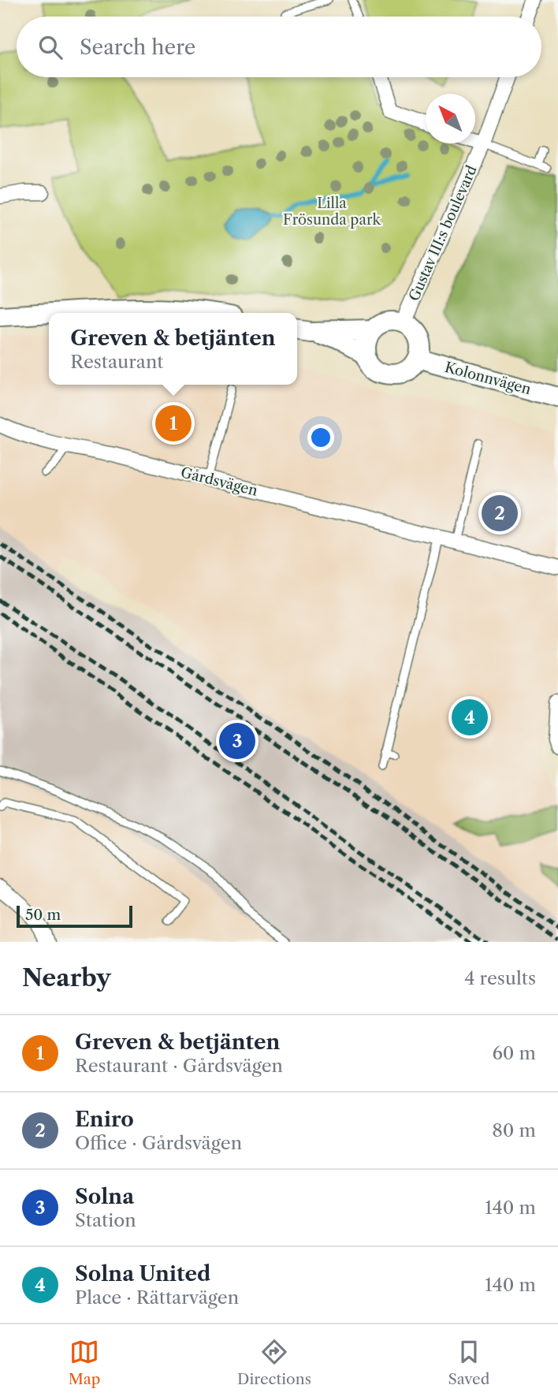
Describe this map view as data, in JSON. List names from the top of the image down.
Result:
{
  "streets": {
    "street": ["Gustav III:s boulevard", "Kolonnvägen", "Gårdsvägen"]
  },
  "crossings": [
    ["Gustav III:s boulevard", "Kolonnvägen"]
  ],
  "parks": ["Lilla Frösunda park"],
  "scale_bar": "50 m",
  "north": "top left",
  "page": {
    "search": "Search here",
    "popup": ["Greven & betjänten", "Restaurant"],
    "pins": [
      "1",
      "2",
      "4",
      "3"
    ],
    "scale": "50 m",
    "heading": ["Nearby", "4 results"],
    "list": [
      {
        "mark": "1",
        "name": "Greven & betjänten",
        "note": "Restaurant · Gårdsvägen",
        "value": "60 m"
      },
      {
        "mark": "2",
        "name": "Eniro",
        "note": "Office · Gårdsvägen",
        "value": "80 m"
      },
      {
        "mark": "3",
        "name": "Solna",
        "note": "Station",
        "value": "140 m"
      },
      {
        "mark": "4",
        "name": "Solna United",
        "note": "Place · Rättarvägen",
        "value": "140 m"
      }
    ],
    "nav": ["Map", "Directions", "Saved"]
  }
}
